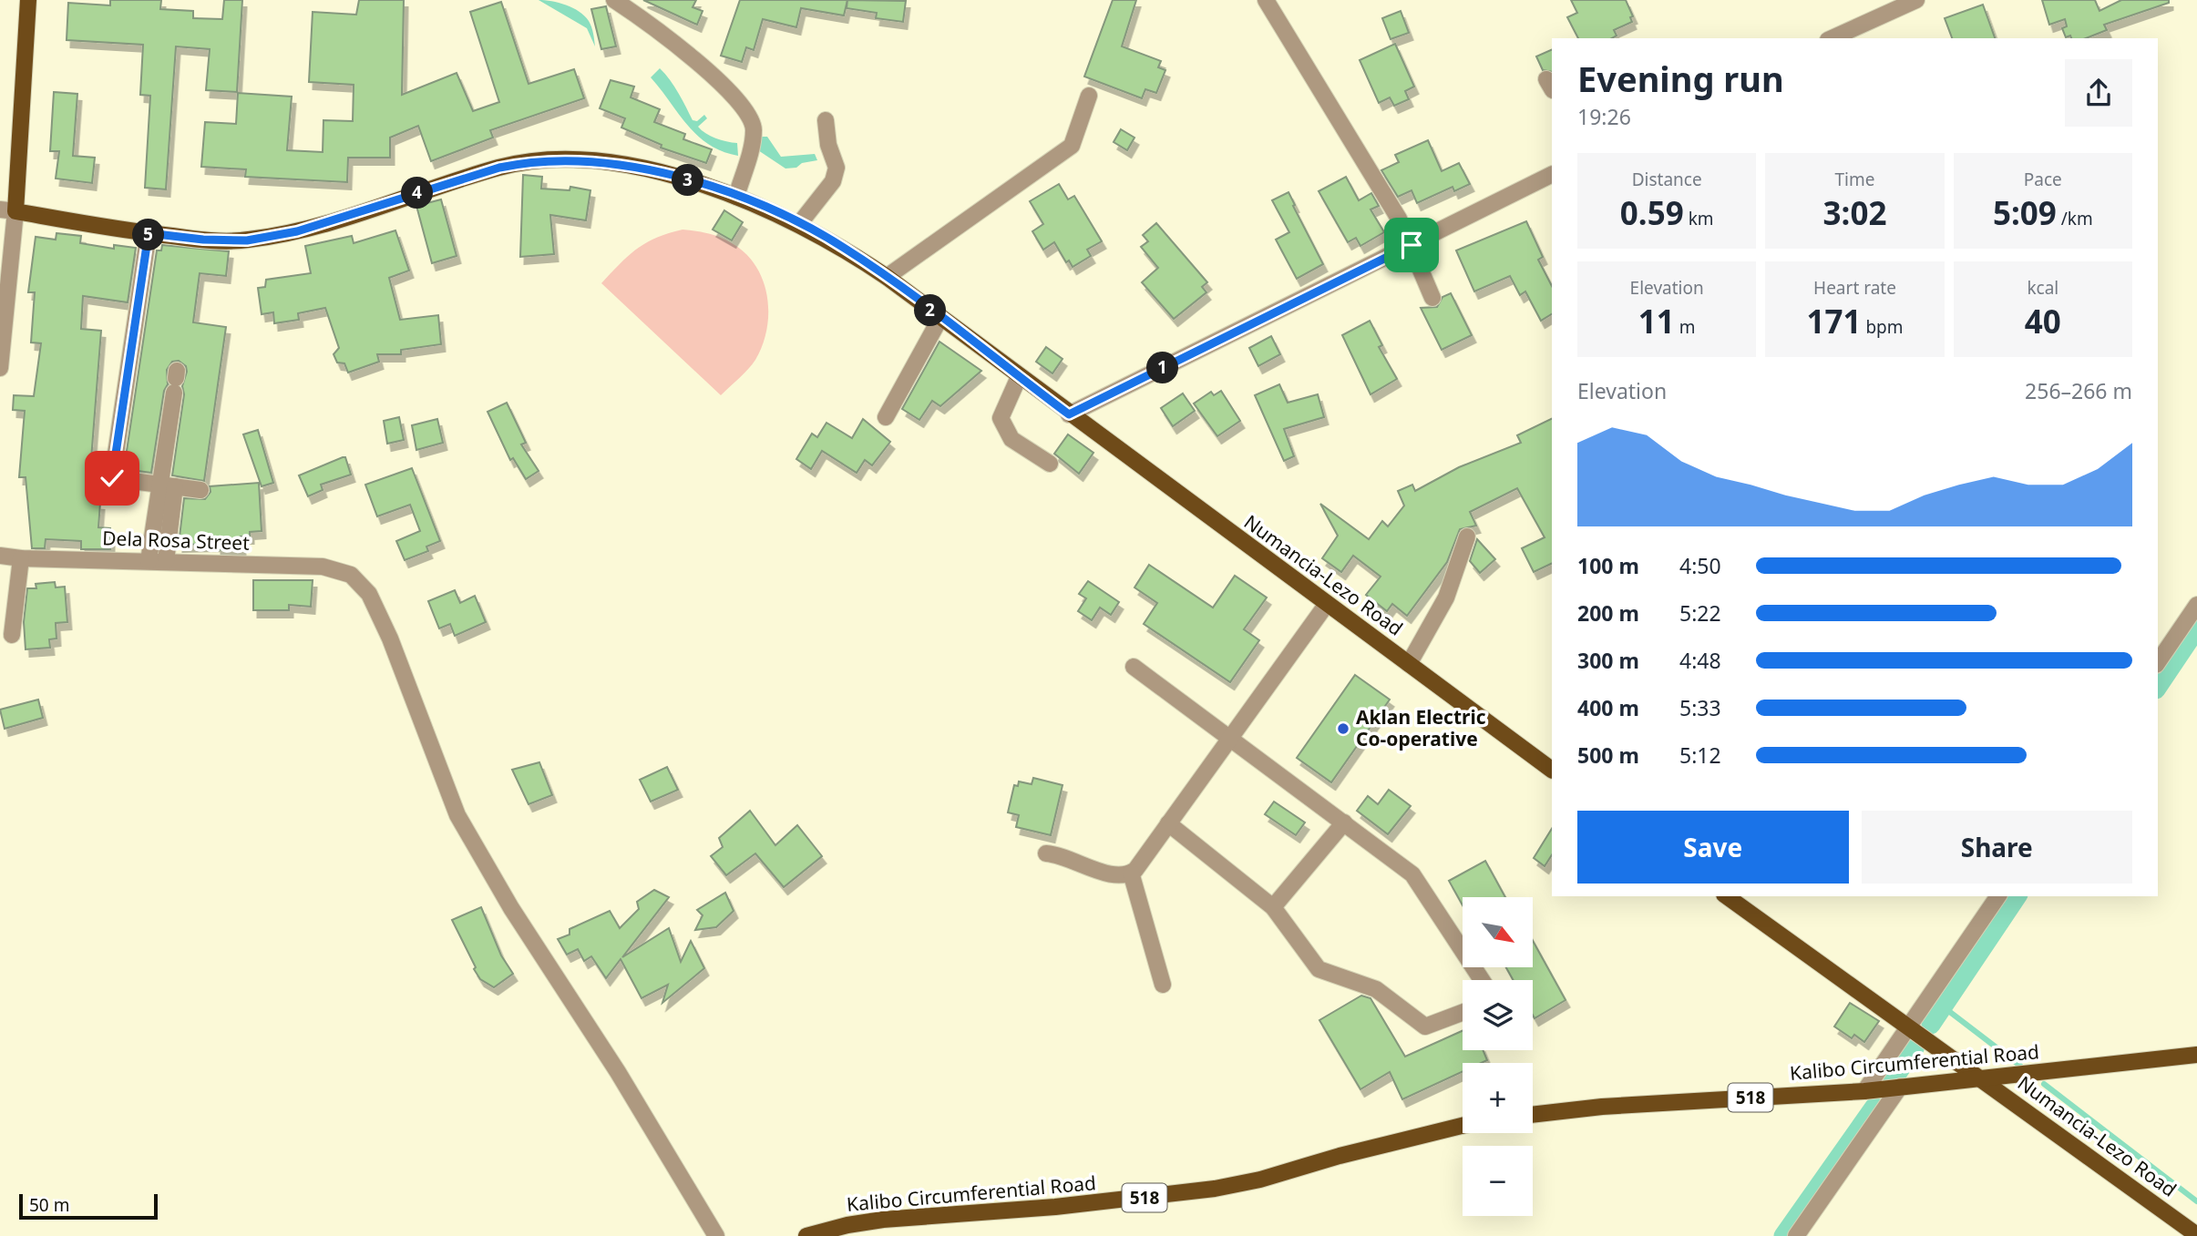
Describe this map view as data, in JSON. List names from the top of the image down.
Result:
{
  "streets": {
    "main road": ["Numancia-Lezo Road", "Kalibo Circumferential Road", "518"],
    "street": ["Dela Rosa Street"]
  },
  "crossings": [
    ["Numancia-Lezo Road", "Kalibo Circumferential Road"]
  ],
  "places": ["Aklan Electric Co-operative"],
  "scale_bar": "50 m",
  "north": "bottom right",
  "page": {
    "heading": ["Evening run", "19:26"],
    "stats": [
      ["Distance", "0.59 km"],
      ["Time", "3:02"],
      ["Pace", "5:09 /km"],
      ["Elevation", "11 m"],
      ["Heart rate", "171 bpm"],
      ["kcal", "40"]
    ],
    "pins": [
      "3",
      "4",
      "5",
      "2",
      "1"
    ],
    "chart": ["Elevation", "256–266 m"],
    "list": [
      {
        "name": "100 m",
        "note": "4:50"
      },
      {
        "name": "200 m",
        "note": "5:22"
      },
      {
        "name": "300 m",
        "note": "4:48"
      },
      {
        "name": "400 m",
        "note": "5:33"
      },
      {
        "name": "500 m",
        "note": "5:12"
      }
    ],
    "buttons": ["Save", "Share"],
    "map_buttons": ["+", "−"],
    "scale": "50 m"
  }
}
